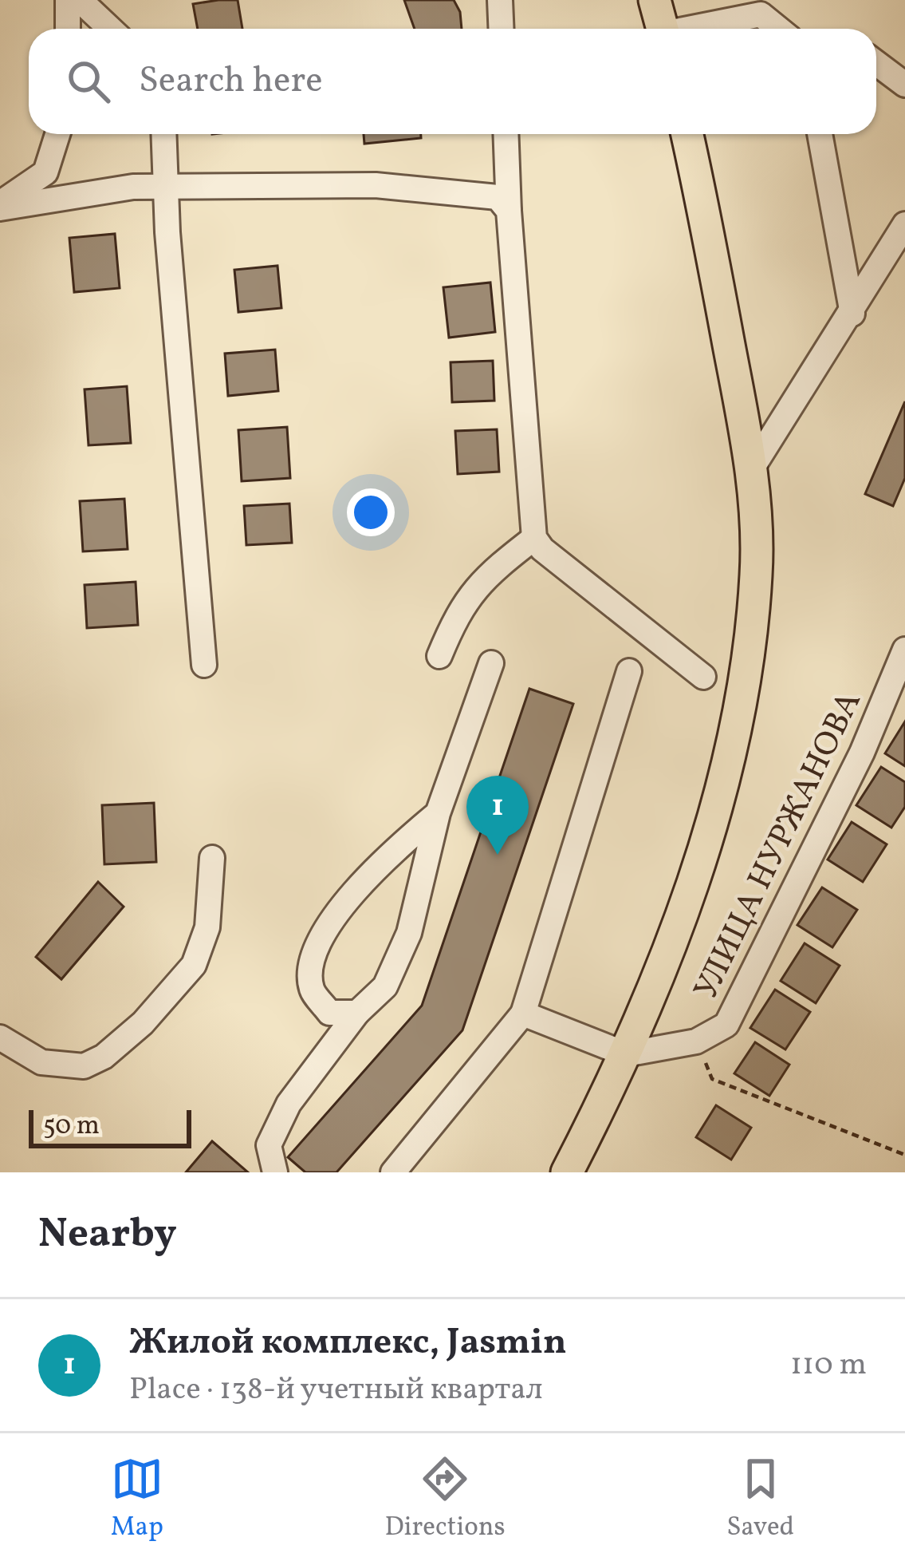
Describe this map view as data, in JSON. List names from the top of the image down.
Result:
{
  "streets": {
    "street": ["УЛИЦА НУРЖАНОВА"]
  },
  "scale_bar": "50 m",
  "page": {
    "search": "Search here",
    "pins": "1",
    "scale": "50 m",
    "heading": "Nearby",
    "list": [
      {
        "mark": "1",
        "name": "Жилой комплекс, Jasmin",
        "note": "Place · 138-й учетный квартал",
        "value": "110 m"
      }
    ],
    "nav": ["Map", "Directions", "Saved"]
  }
}
